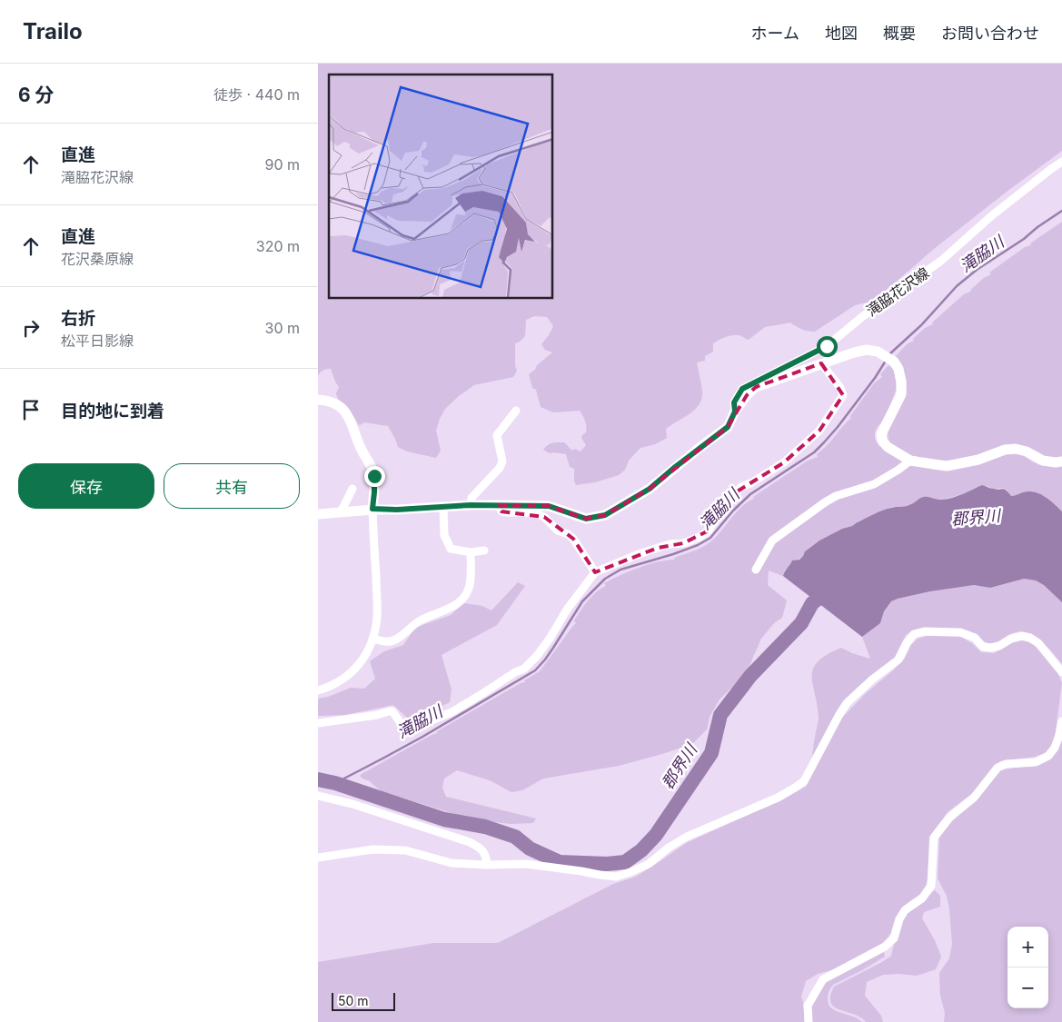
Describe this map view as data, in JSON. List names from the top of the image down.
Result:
{
  "streets": {
    "street": ["滝脇花沢線"]
  },
  "water": ["滝脇川", "郡界川"],
  "scale_bar": "50 m",
  "page": {
    "header": "Trailo",
    "nav": [
      "ホーム",
      "地図",
      "概要",
      "お問い合わせ"
    ],
    "heading": ["6 分", "徒歩 · 440 m"],
    "list": [
      ["直進", "滝脇花沢線", "90 m"],
      ["直進", "花沢桑原線", "320 m"],
      ["右折", "松平日影線", "30 m"],
      "目的地に到着"
    ],
    "buttons": ["保存", "共有"],
    "map_buttons": ["+", "−"],
    "scale": "50 m"
  }
}
